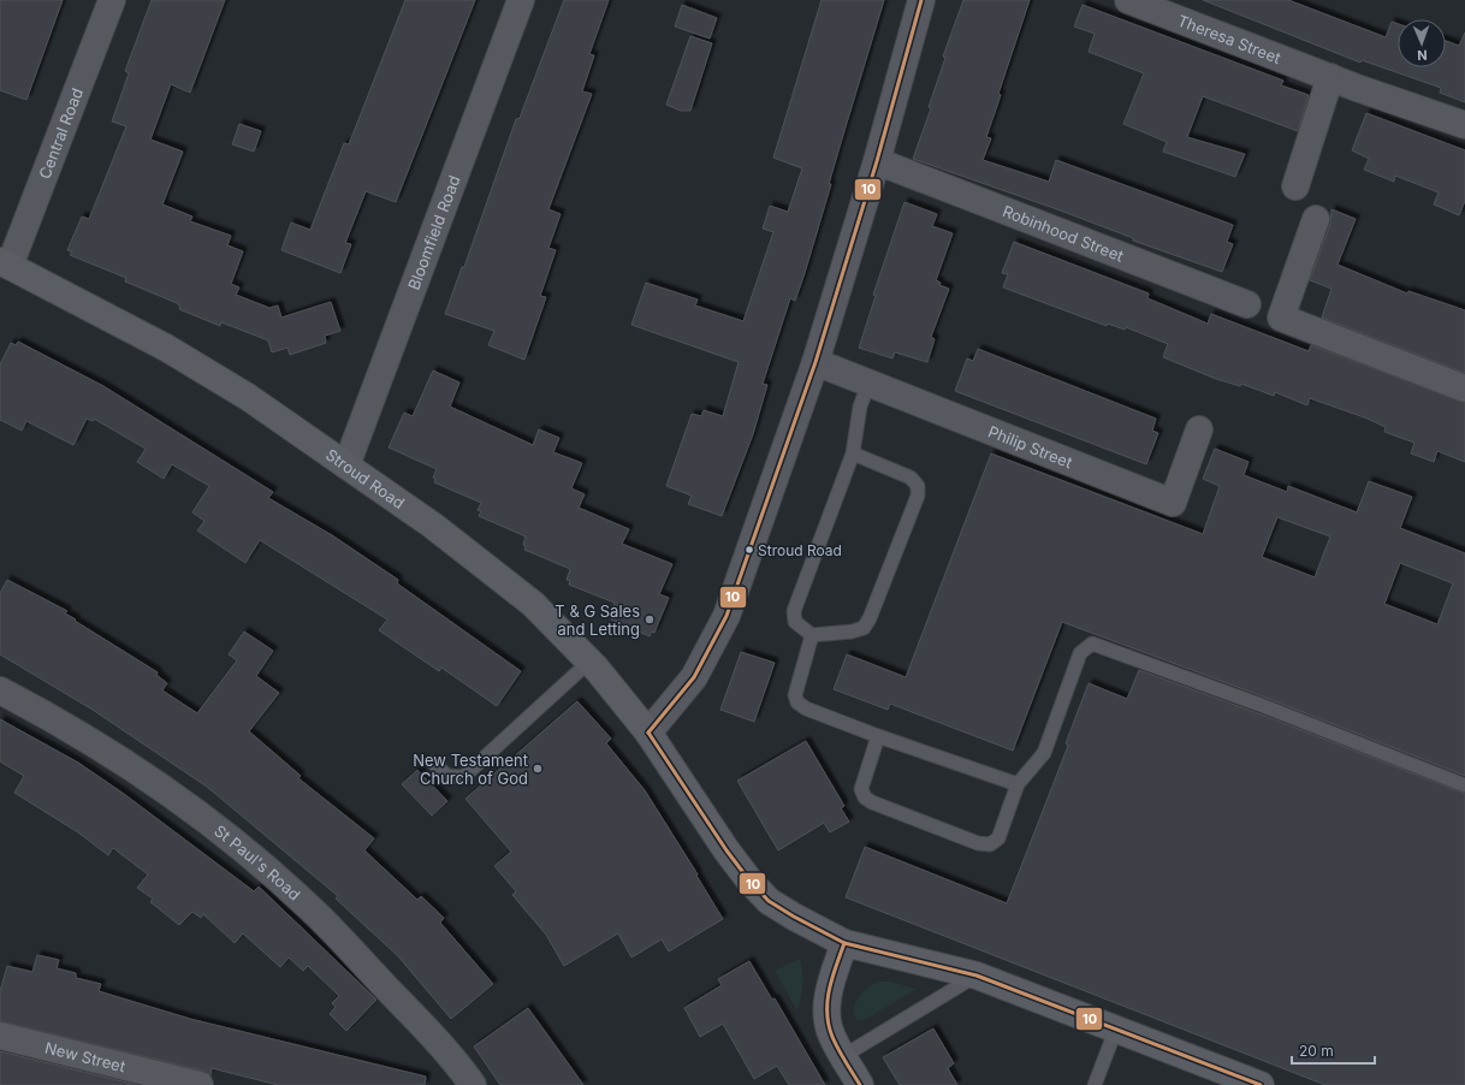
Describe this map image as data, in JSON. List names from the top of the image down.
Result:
{
  "streets": {
    "main road": ["Stroud Road"],
    "street": [
      "Theresa Street",
      "Central Road",
      "Bloomfield Road",
      "Robinhood Street",
      "Philip Street",
      "St Paul's Road",
      "New Street"
    ]
  },
  "crossings": [
    ["Central Road", "Stroud Road"],
    ["Bloomfield Road", "Stroud Road"]
  ],
  "places": ["Stroud Road", "T & G Sales and Letting", "New Testament Church of God"],
  "lines": ["transit line 10"],
  "scale_bar": "20 m",
  "north": "bottom"
}
